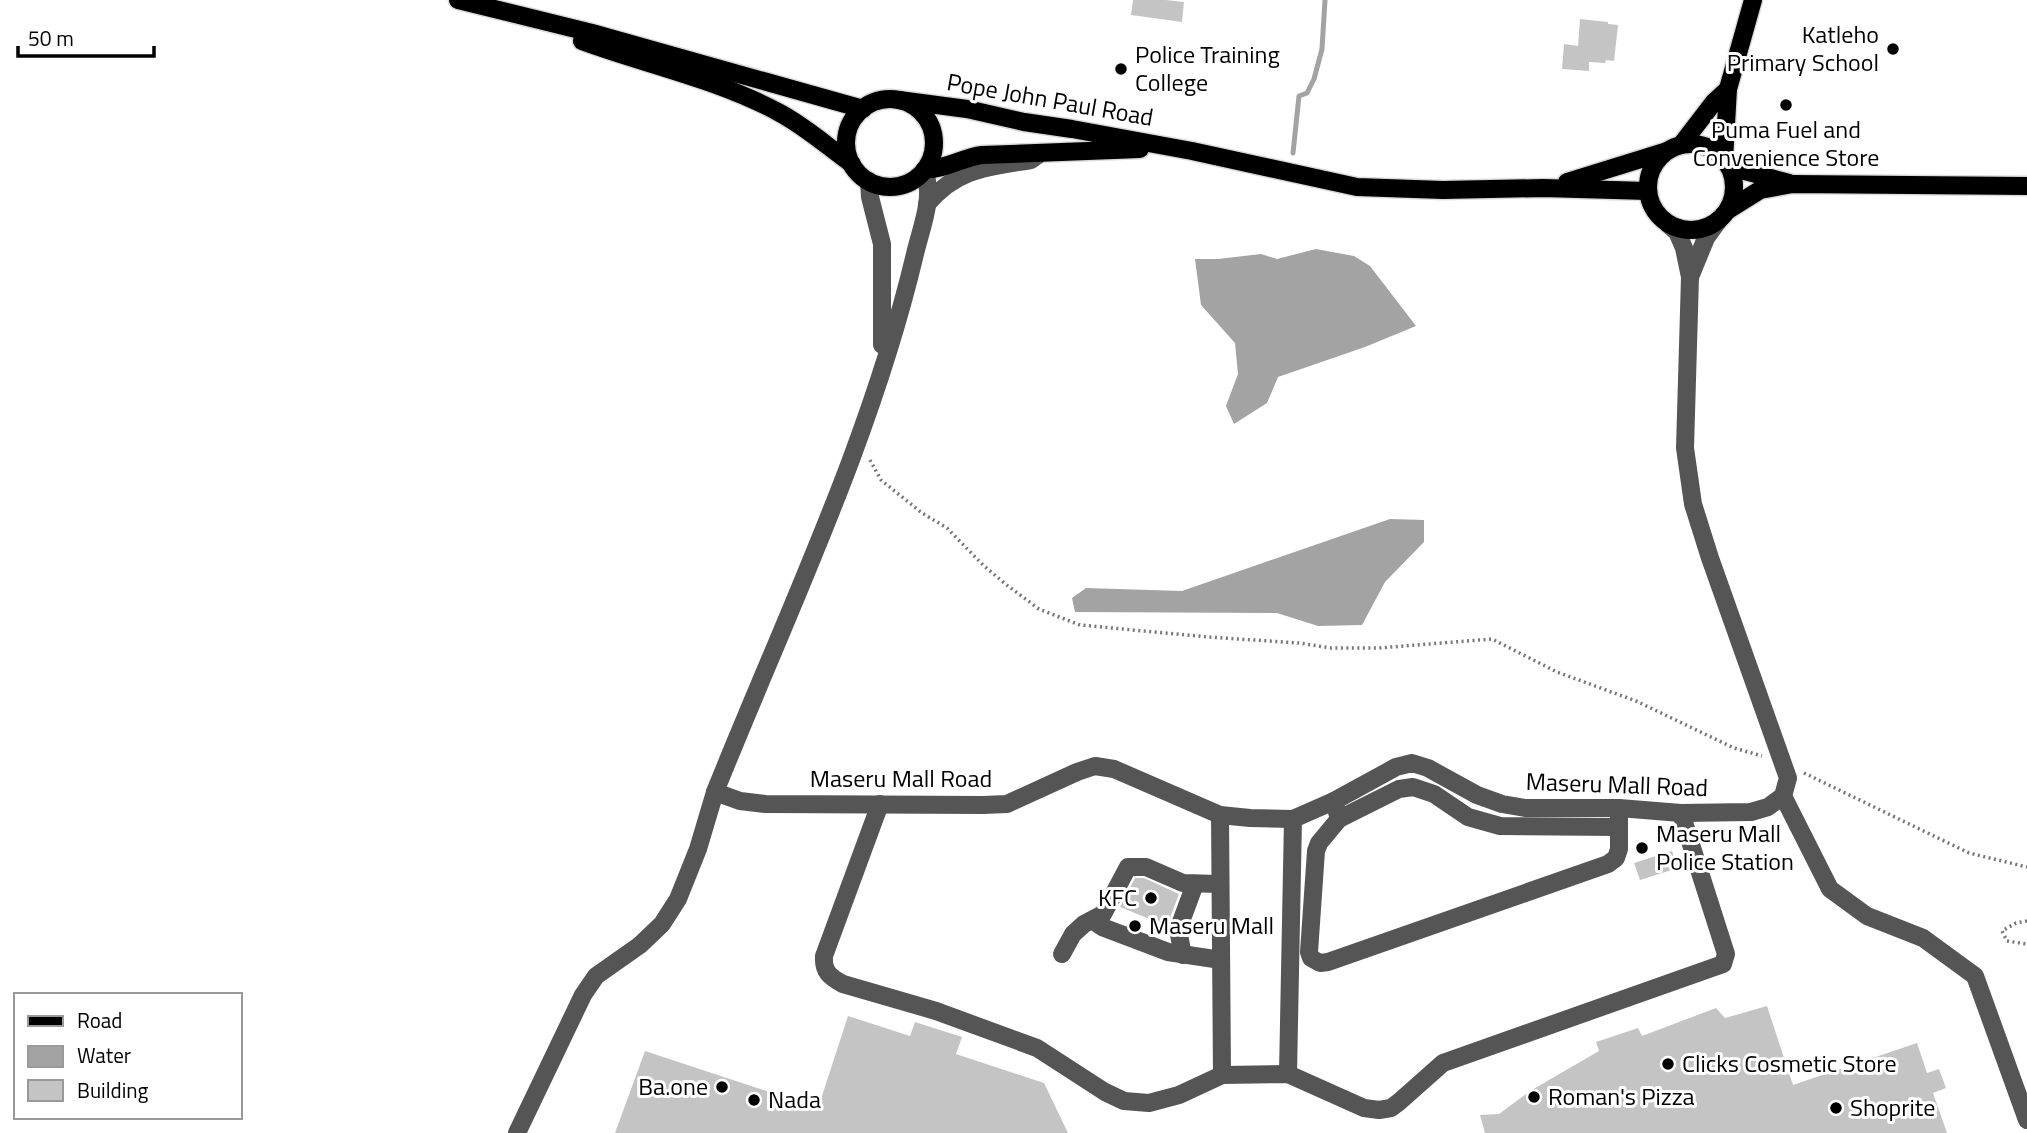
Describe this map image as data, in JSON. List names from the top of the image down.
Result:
{
  "streets": {
    "main road": ["Pope John Paul Road"],
    "street": ["Maseru Mall Road"]
  },
  "places": [
    "Katleho Primary School",
    "Police Training College",
    "Puma Fuel and Convenience Store",
    "Maseru Mall Police Station",
    "KFC",
    "Maseru Mall",
    "Clicks Cosmetic Store",
    "Ba.one",
    "Roman's Pizza",
    "Nada",
    "Shoprite"
  ],
  "legend": ["Road", "Water", "Building"],
  "scale_bar": "50 m"
}
